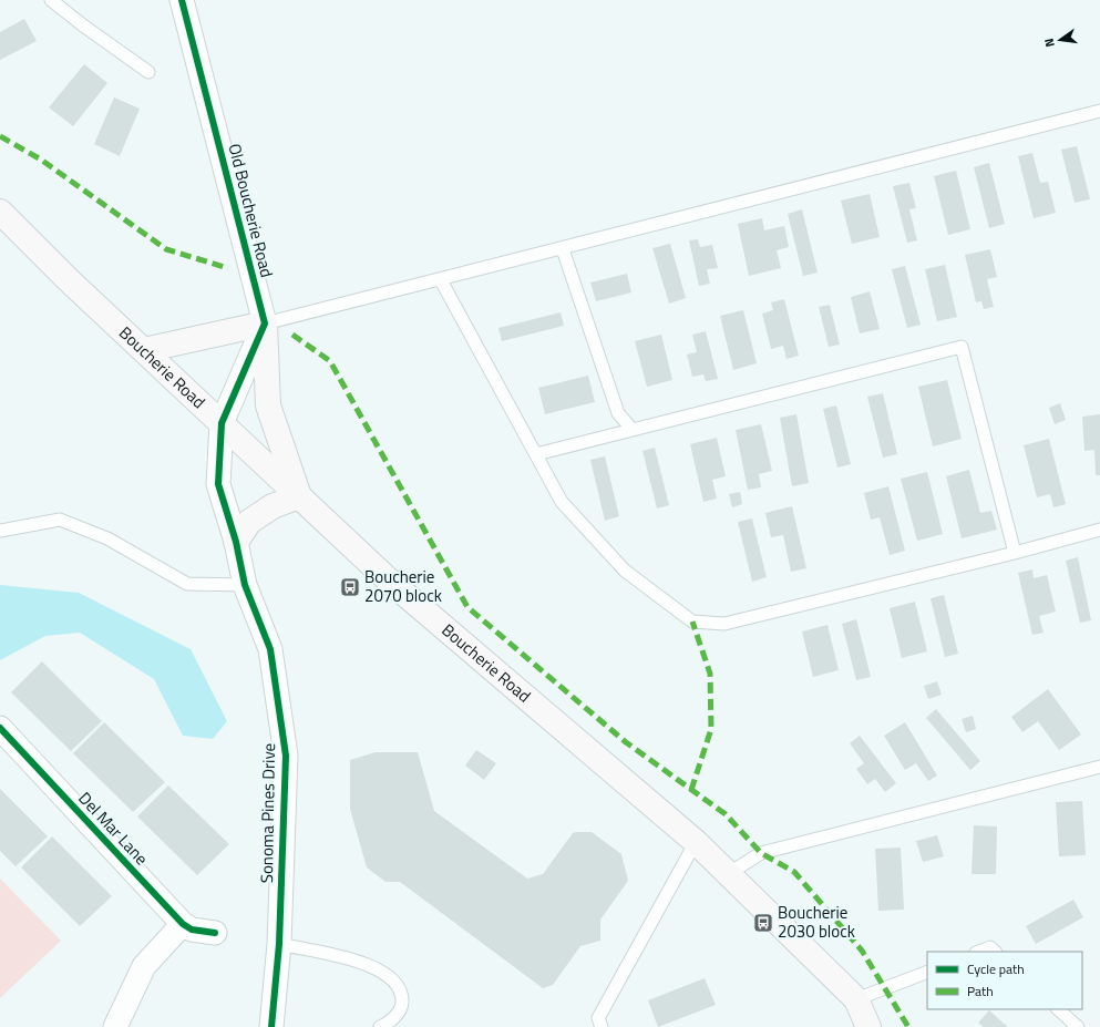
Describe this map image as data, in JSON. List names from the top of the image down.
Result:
{
  "streets": {
    "main road": ["Boucherie Road"],
    "street": ["Old Boucherie Road", "Sonoma Pines Drive", "Del Mar Lane"]
  },
  "crossings": [
    ["Boucherie Road", "Sonoma Pines Drive"]
  ],
  "places": {
    "bus stop": ["Boucherie 2070 block", "Boucherie 2030 block"]
  },
  "legend": ["Cycle path", "Path"],
  "north": "left"
}
